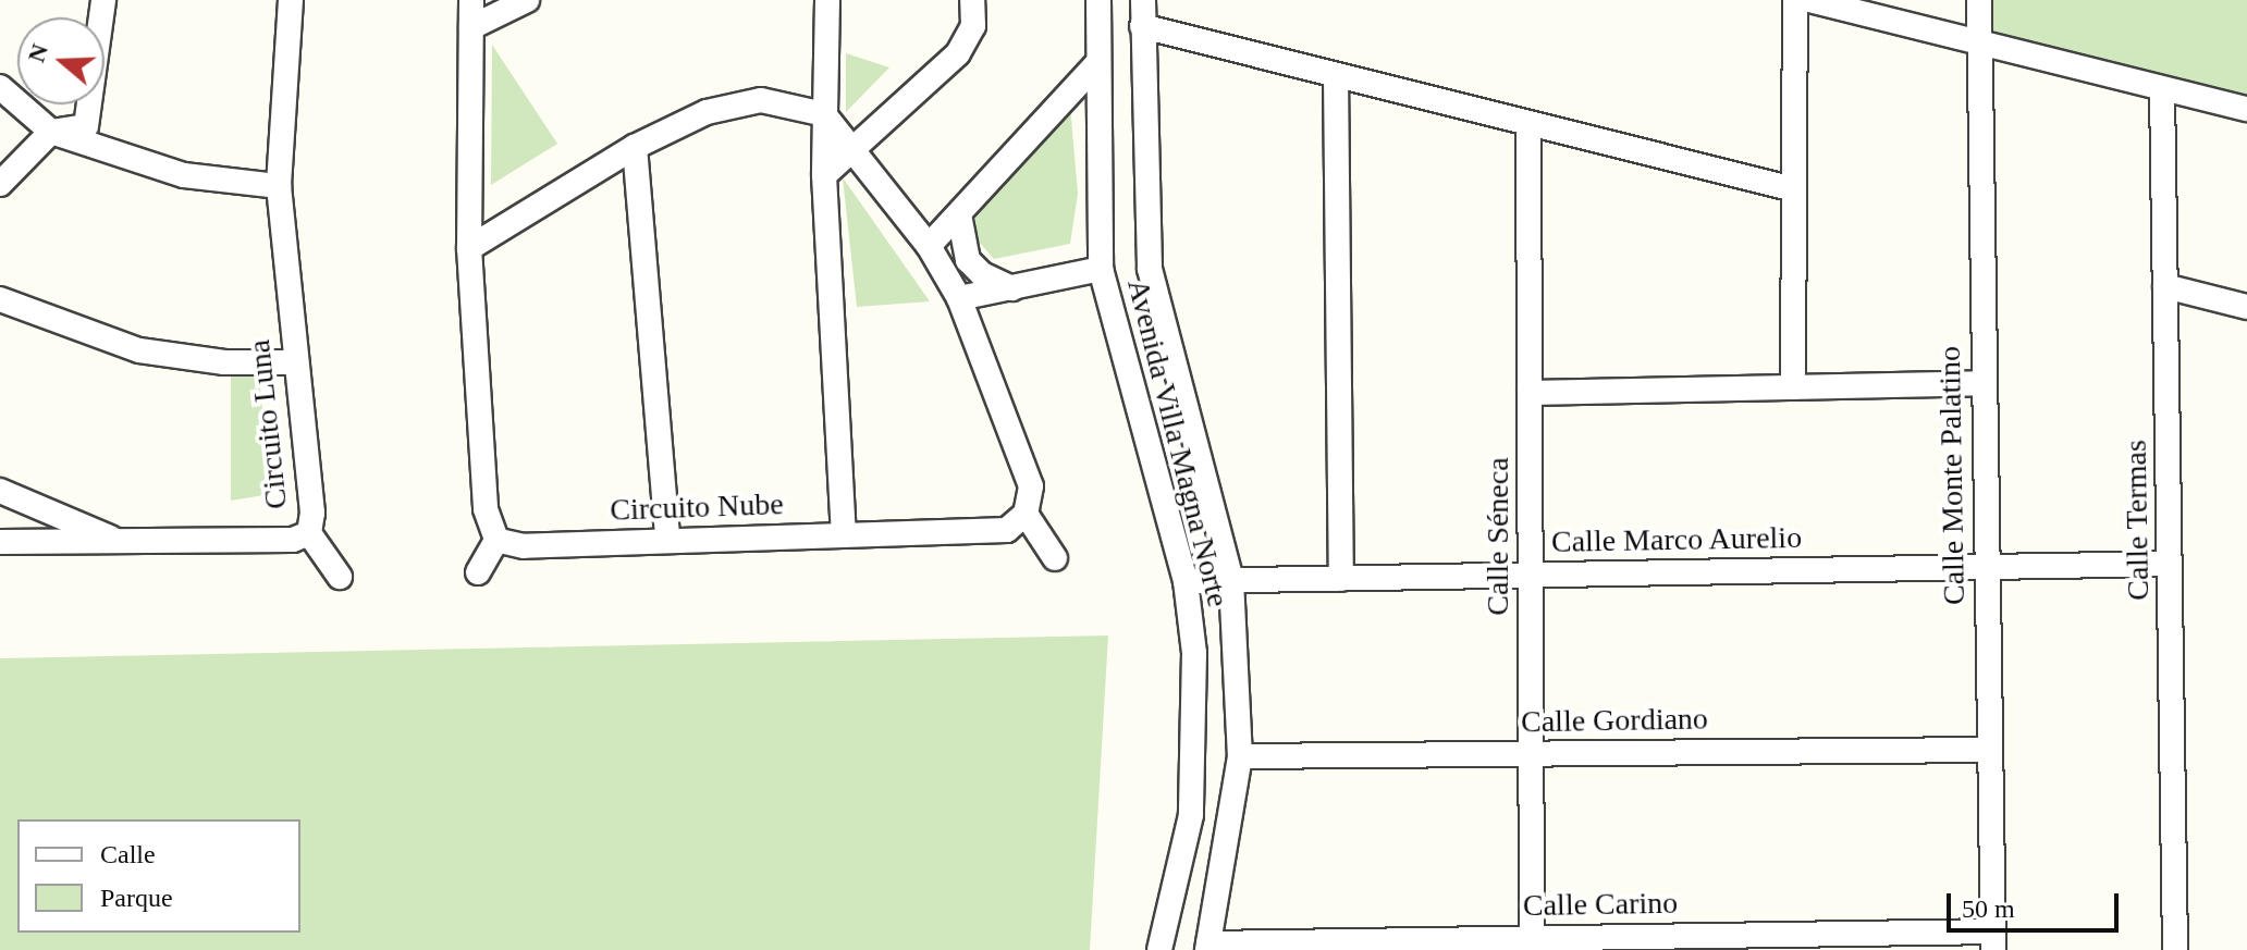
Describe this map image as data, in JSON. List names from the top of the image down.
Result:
{
  "streets": {
    "street": [
      "Circuito Luna",
      "Avenida Villa Magna Norte",
      "Calle Monte Palatino",
      "Circuito Nube",
      "Calle Termas",
      "Calle Séneca",
      "Calle Marco Aurelio",
      "Calle Gordiano",
      "Calle Carino"
    ]
  },
  "crossings": [
    ["Avenida Villa Magna Norte", "Calle Marco Aurelio"],
    ["Avenida Villa Magna Norte", "Calle Gordiano"],
    ["Avenida Villa Magna Norte", "Calle Carino"],
    ["Calle Monte Palatino", "Calle Marco Aurelio"],
    ["Calle Monte Palatino", "Calle Gordiano"],
    ["Calle Monte Palatino", "Calle Carino"],
    ["Calle Termas", "Calle Marco Aurelio"],
    ["Calle Séneca", "Calle Marco Aurelio"],
    ["Calle Séneca", "Calle Gordiano"],
    ["Calle Séneca", "Calle Carino"]
  ],
  "legend": ["Calle", "Parque"],
  "scale_bar": "50 m",
  "north": "left"
}
